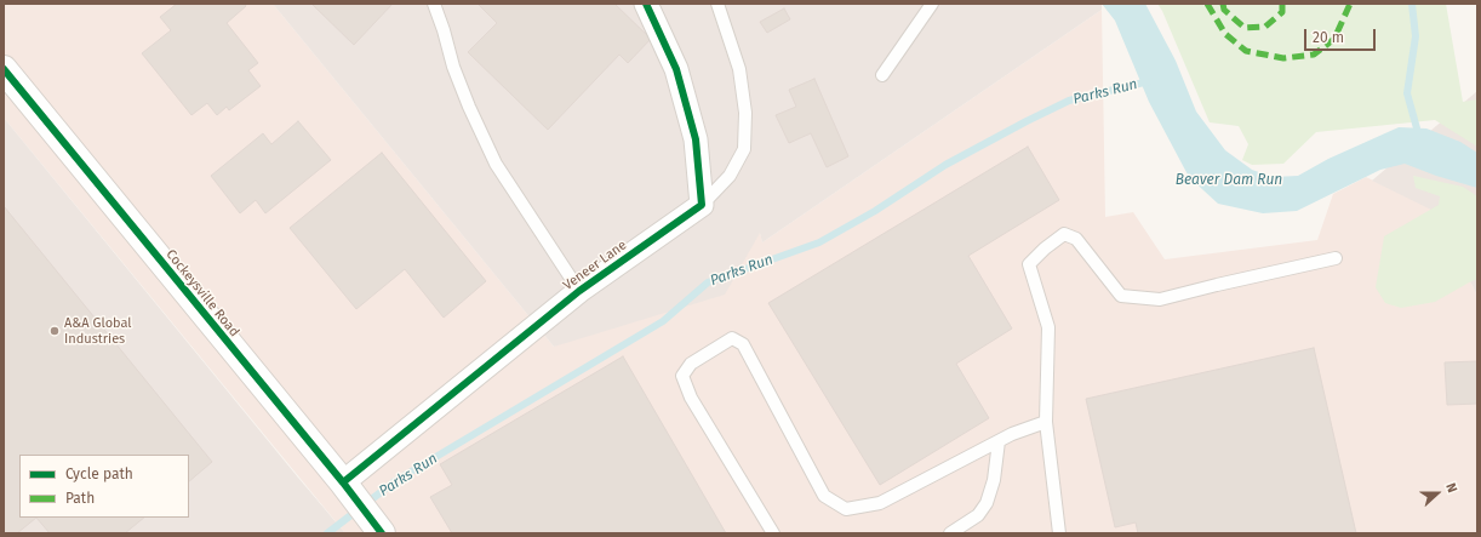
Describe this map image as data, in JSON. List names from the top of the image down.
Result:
{
  "streets": {
    "street": ["Veneer Lane", "Cockeysville Road"]
  },
  "crossings": [
    ["Veneer Lane", "Cockeysville Road"]
  ],
  "water": ["Parks Run", "Beaver Dam Run"],
  "places": ["A&A Global Industries"],
  "legend": ["Cycle path", "Path"],
  "scale_bar": "20 m",
  "north": "right"
}
